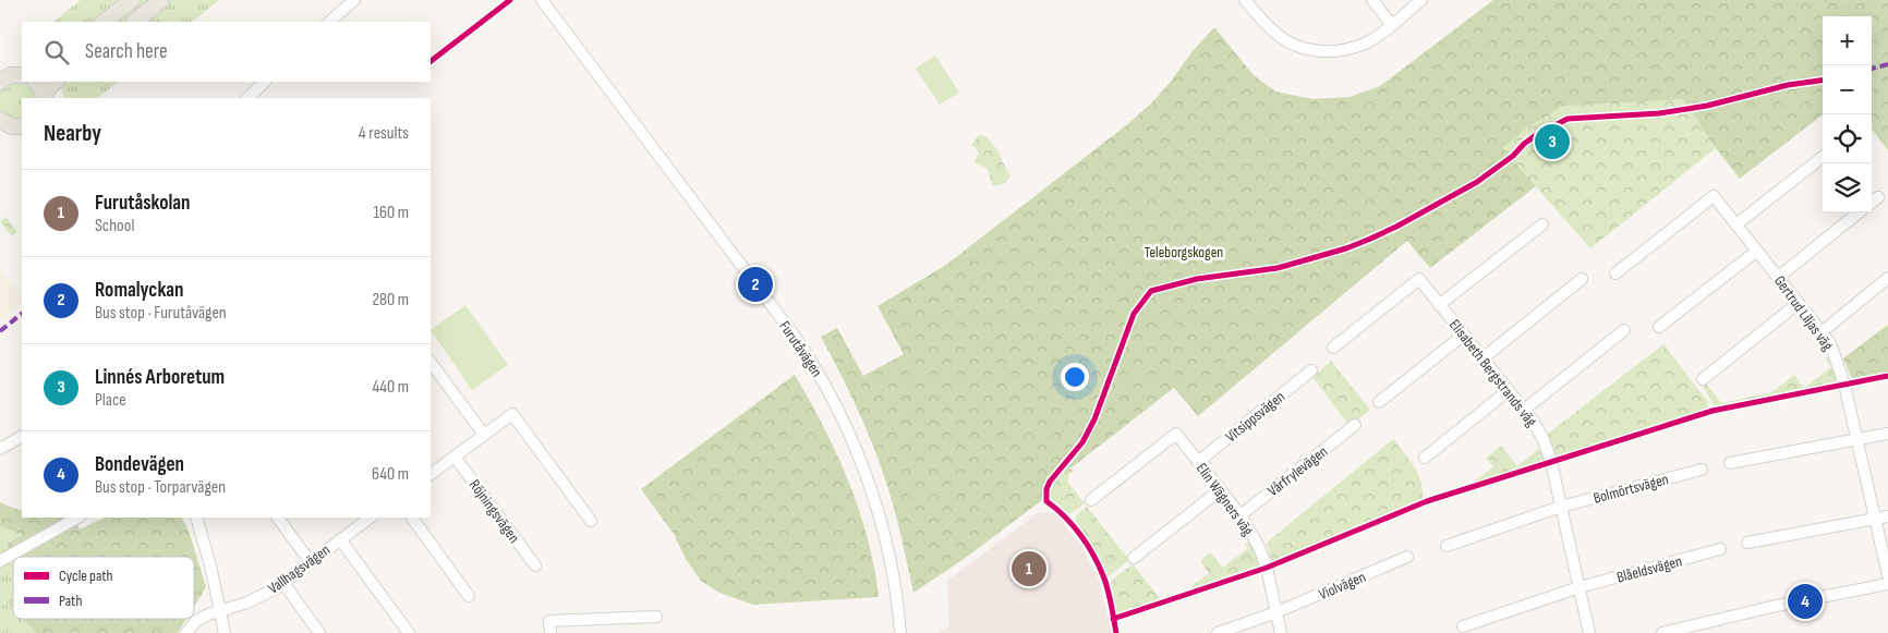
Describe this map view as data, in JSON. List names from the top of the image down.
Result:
{
  "streets": {
    "street": [
      "Gertrud Liljas väg",
      "Furutåvägen",
      "Elisabeth Bergstrands väg",
      "Vitsippsvägen",
      "Vårfrylevägen",
      "Bolmörtsvägen",
      "Elin Wägners väg",
      "Röjningsvägen",
      "Vallhagsvägen",
      "Blåeldsvägen",
      "Violvägen"
    ]
  },
  "crossings": [
    ["Elisabeth Bergstrands väg", "Bolmörtsvägen"],
    ["Elisabeth Bergstrands väg", "Blåeldsvägen"],
    ["Vitsippsvägen", "Elin Wägners väg"],
    ["Vårfrylevägen", "Elin Wägners väg"],
    ["Elin Wägners väg", "Violvägen"]
  ],
  "parks": ["Teleborgskogen"],
  "legend": ["Cycle path", "Path"],
  "page": {
    "map_buttons": ["+", "−"],
    "search": "Search here",
    "heading": ["Nearby", "4 results"],
    "pins": [
      "3",
      "2",
      "1",
      "4"
    ],
    "list": [
      {
        "mark": "1",
        "name": "Furutåskolan",
        "note": "School",
        "value": "160 m"
      },
      {
        "mark": "2",
        "name": "Romalyckan",
        "note": "Bus stop · Furutåvägen",
        "value": "280 m"
      },
      {
        "mark": "3",
        "name": "Linnés Arboretum",
        "note": "Place",
        "value": "440 m"
      },
      {
        "mark": "4",
        "name": "Bondevägen",
        "note": "Bus stop · Torparvägen",
        "value": "640 m"
      }
    ]
  }
}
